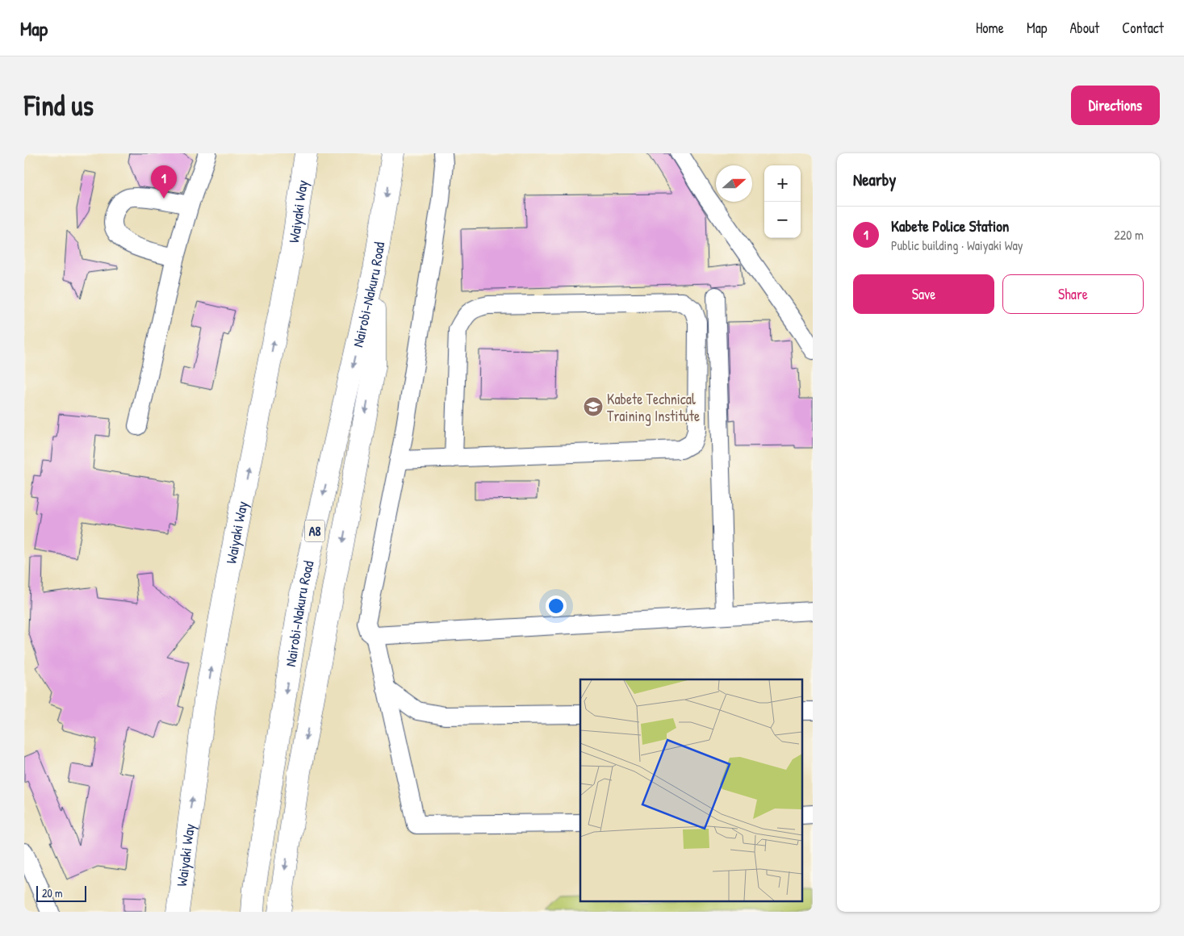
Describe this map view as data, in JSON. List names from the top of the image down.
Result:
{
  "streets": {
    "highway": ["Waiyaki Way", "Nairobi-Nakuru Road", "A8"]
  },
  "places": {
    "school or university": ["Kabete Technical Training Institute"]
  },
  "scale_bar": "20 m",
  "north": "right",
  "page": {
    "header": "Map",
    "nav": [
      "Home",
      "Map",
      "About",
      "Contact"
    ],
    "buttons": [
      "Directions",
      ["Save", "Share"]
    ],
    "title": "Find us",
    "heading": "Nearby",
    "map_buttons": ["+", "−"],
    "pins": "1",
    "list": [
      {
        "mark": "1",
        "name": "Kabete Police Station",
        "note": "Public building · Waiyaki Way",
        "value": "220 m"
      }
    ],
    "scale": "20 m"
  }
}
